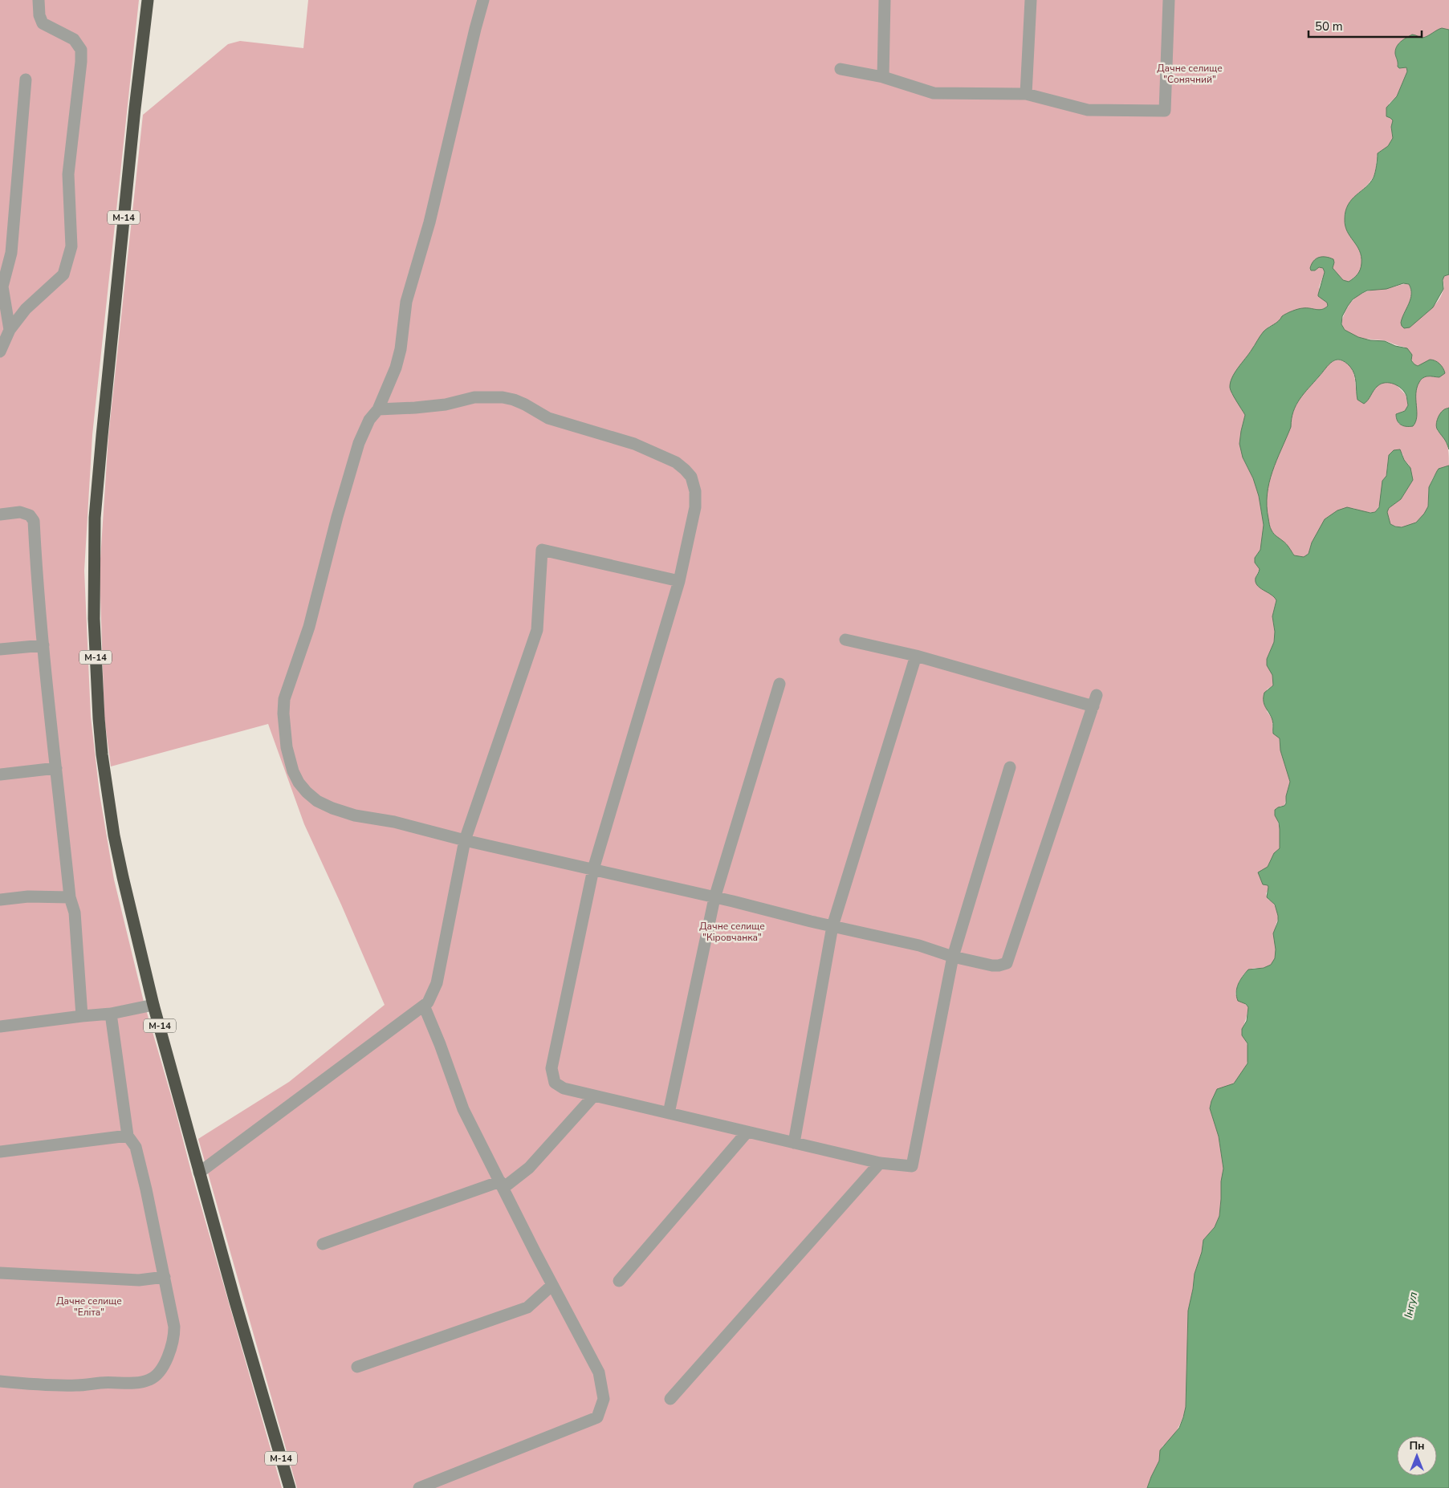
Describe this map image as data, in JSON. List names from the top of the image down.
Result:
{
  "streets": {
    "highway": ["М-14"]
  },
  "water": ["Інгул"],
  "parks": ["Дачне селище \"Сонячний\"", "Дачне селище \"Кіровчанка\"", "Дачне селище \"Еліта\""],
  "scale_bar": "50 m",
  "north": "top"
}
